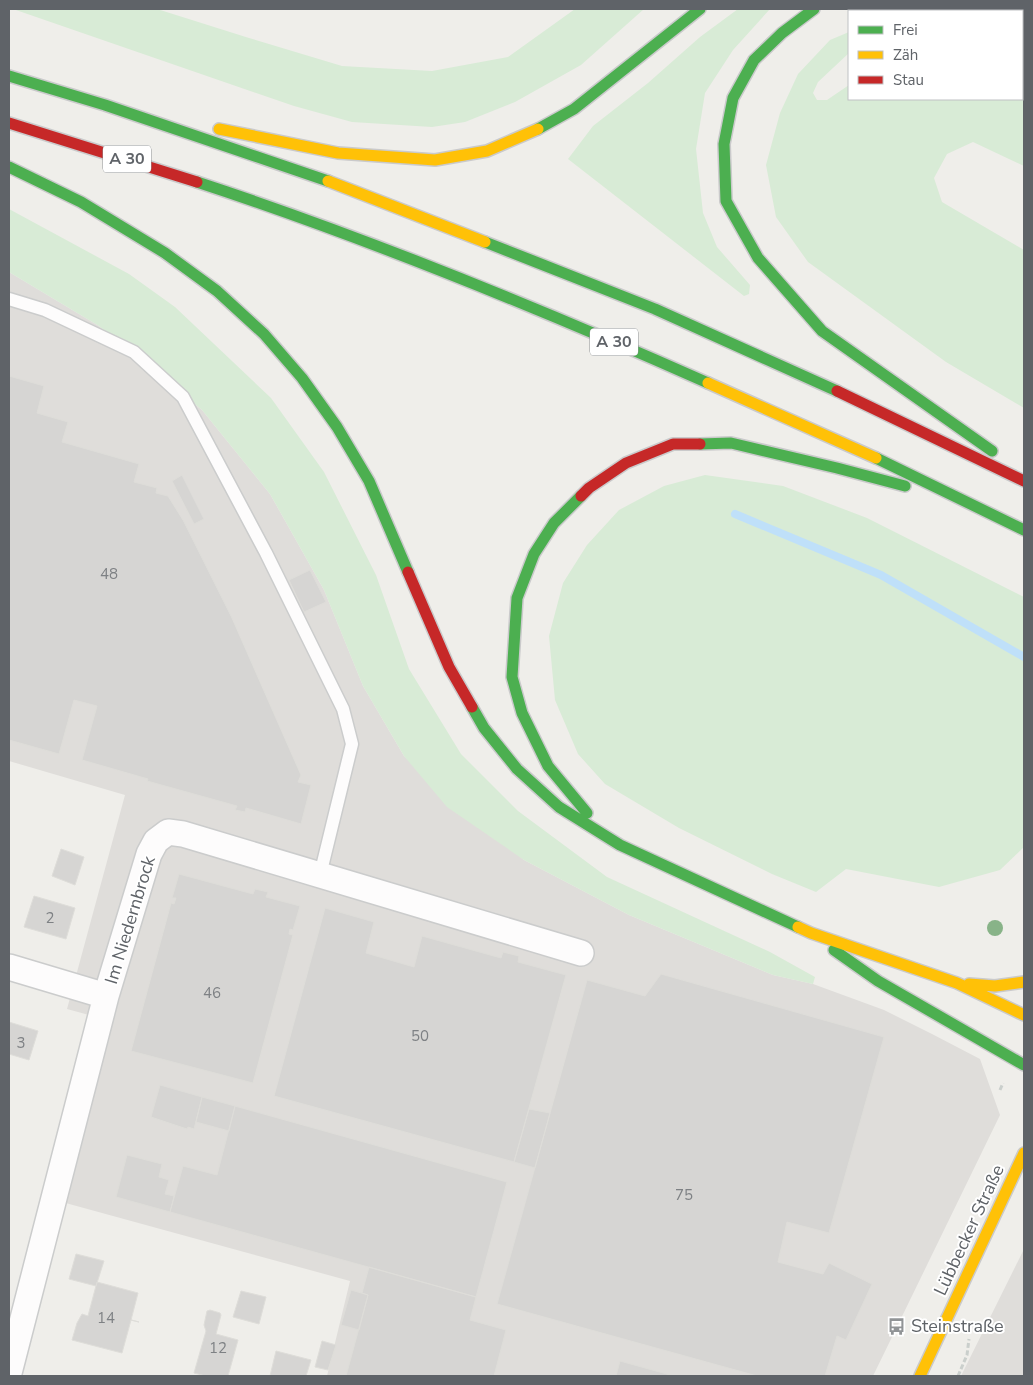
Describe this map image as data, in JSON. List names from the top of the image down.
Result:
{
  "streets": {
    "main road": ["A 30", "Lübbecker Straße"],
    "street": ["Im Niedernbrock"]
  },
  "places": {
    "bus stop": ["Steinstraße"]
  },
  "house_numbers": [
    "48",
    "2",
    "46",
    "50",
    "3",
    "75",
    "14",
    "12"
  ],
  "legend": ["Frei", "Zäh", "Stau"]
}
